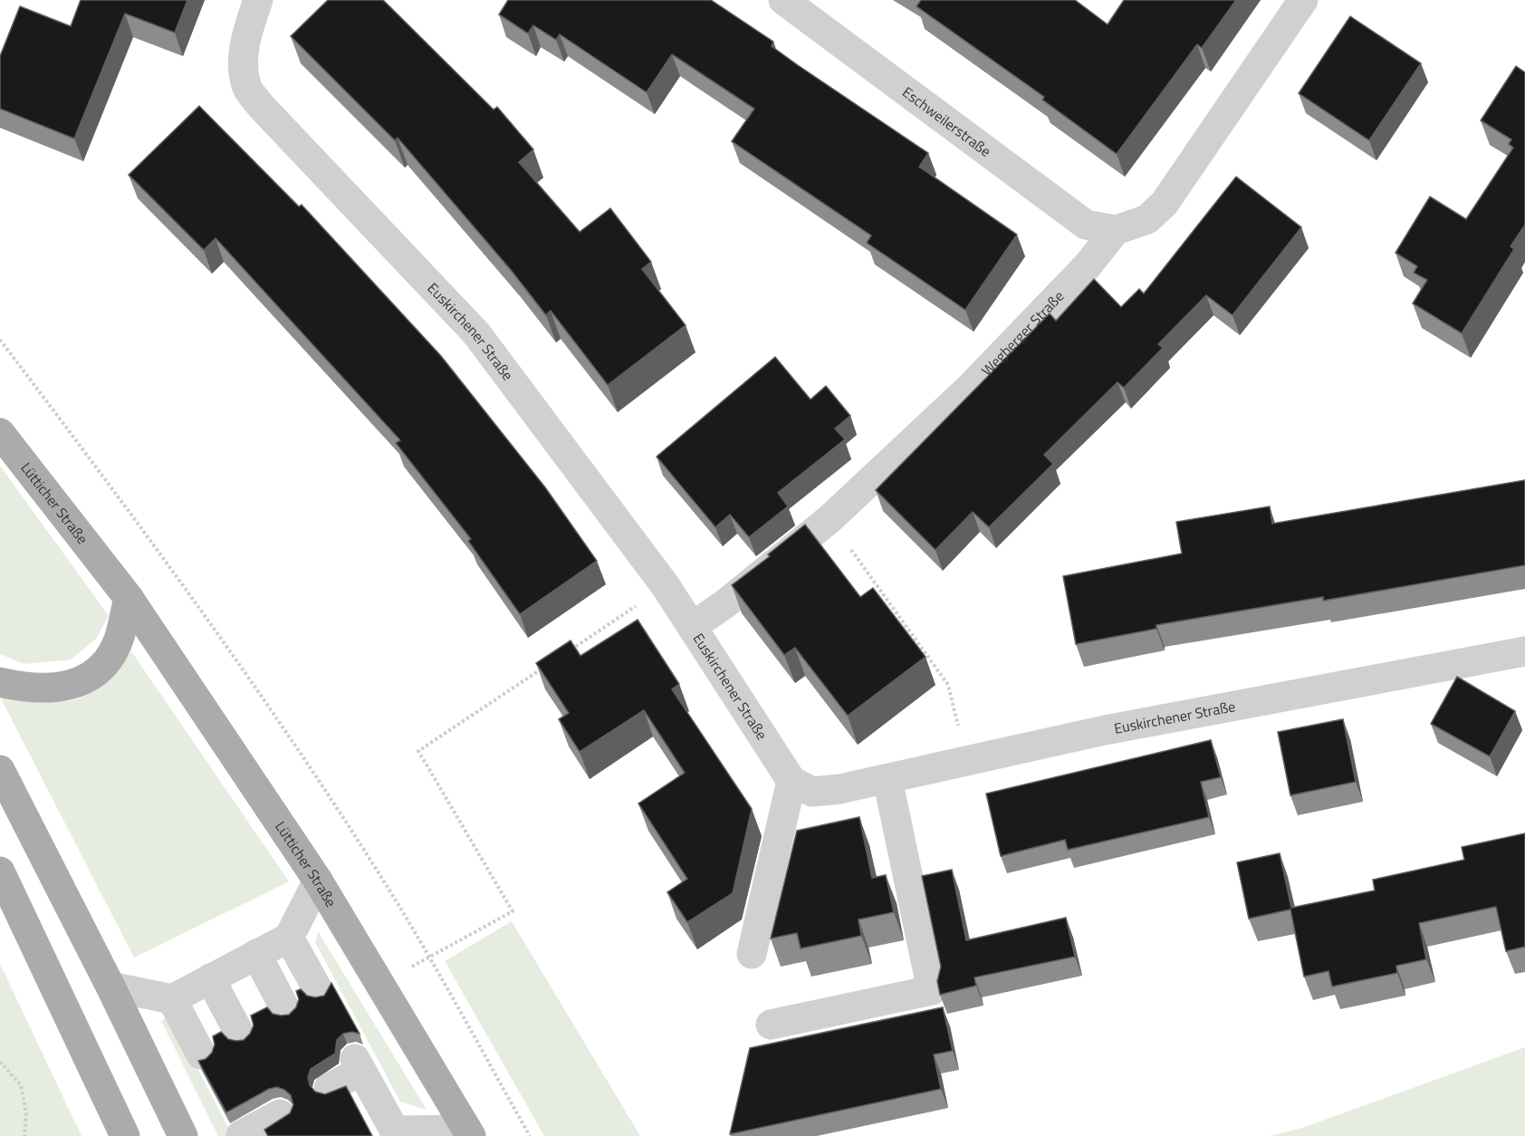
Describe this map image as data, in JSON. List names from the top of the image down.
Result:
{
  "streets": {
    "main road": ["Lütticher Straße"],
    "street": ["Eschweilerstraße", "Euskirchener Straße", "Wegberger Straße"]
  },
  "crossings": [
    ["Eschweilerstraße", "Wegberger Straße"],
    ["Euskirchener Straße", "Wegberger Straße"]
  ]
}
